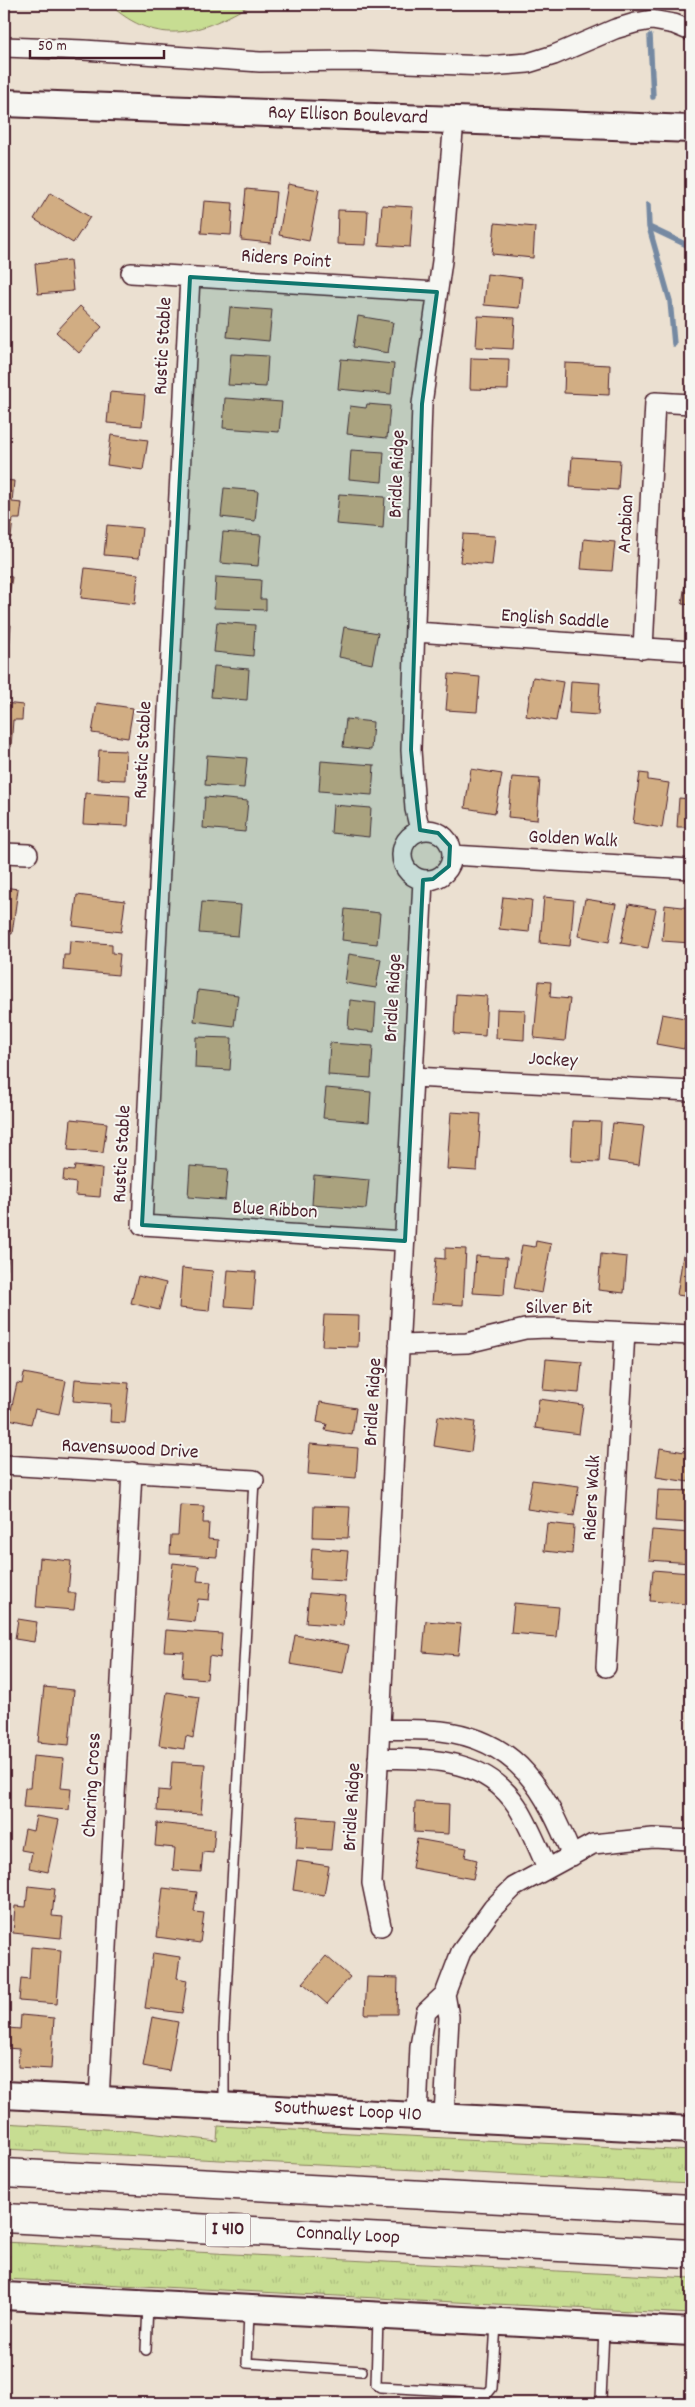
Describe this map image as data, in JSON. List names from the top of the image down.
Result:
{
  "streets": {
    "highway": ["I 410", "Connally Loop"],
    "main road": ["Ray Ellison Boulevard", "Southwest Loop 410"],
    "street": [
      "Riders Point",
      "Rustic Stable",
      "Bridle Ridge",
      "Arabian",
      "English Saddle",
      "Golden Walk",
      "Jockey",
      "Blue Ribbon",
      "Silver Bit",
      "Ravenswood Drive",
      "Riders Walk",
      "Charing Cross"
    ]
  },
  "crossings": [
    ["Ray Ellison Boulevard", "Bridle Ridge"],
    ["Riders Point", "Rustic Stable"],
    ["Riders Point", "Bridle Ridge"],
    ["Rustic Stable", "Blue Ribbon"],
    ["Bridle Ridge", "English Saddle"],
    ["Bridle Ridge", "Golden Walk"],
    ["Bridle Ridge", "Jockey"],
    ["Bridle Ridge", "Blue Ribbon"],
    ["Bridle Ridge", "Silver Bit"],
    ["Arabian", "English Saddle"],
    ["Silver Bit", "Riders Walk"],
    ["Ravenswood Drive", "Charing Cross"],
    ["Charing Cross", "Southwest Loop 410"]
  ],
  "scale_bar": "50 m"
}
